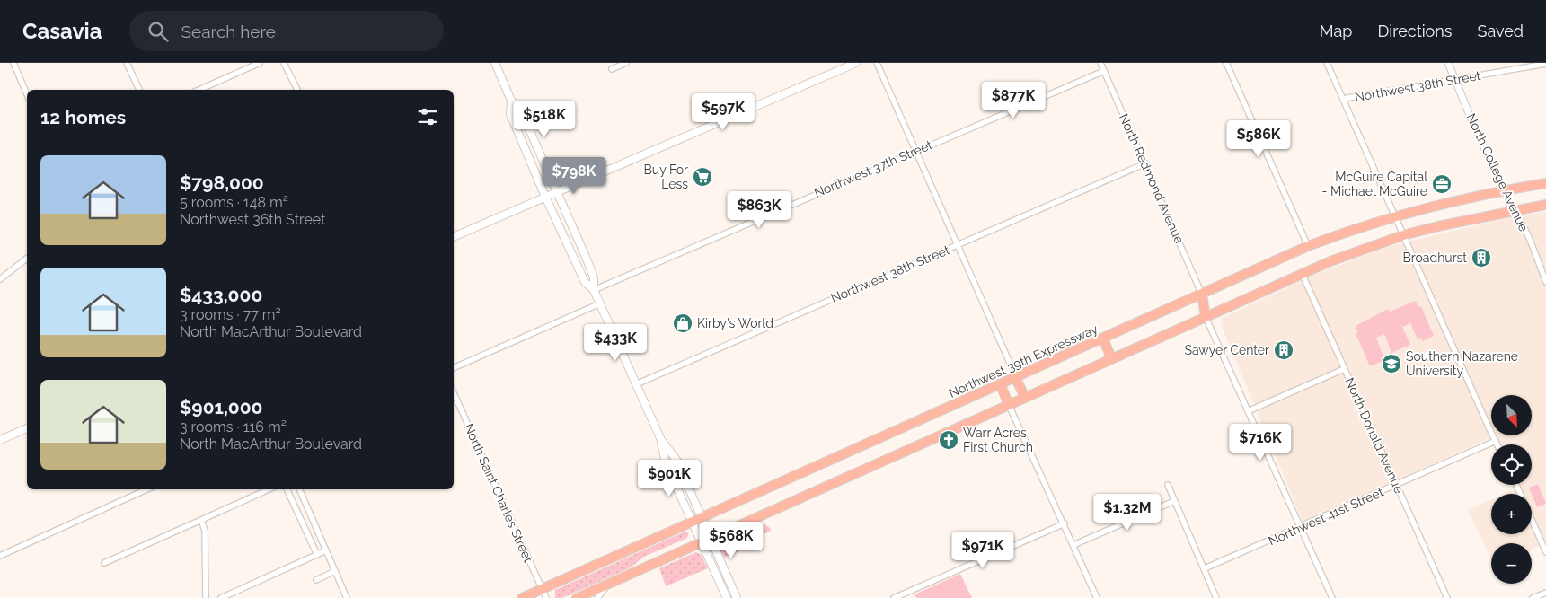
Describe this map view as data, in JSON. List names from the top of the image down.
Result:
{
  "streets": {
    "highway": ["Northwest 39th Expressway"],
    "street": [
      "Northwest 38th Street",
      "Northwest 37th Street",
      "North College Avenue",
      "North Redmond Avenue",
      "North Donald Avenue",
      "North Saint Charles Street",
      "Northwest 41st Street"
    ]
  },
  "crossings": [
    ["Northwest 38th Street", "North College Avenue"],
    ["Northwest 38th Street", "North Redmond Avenue"],
    ["Northwest 37th Street", "North Redmond Avenue"],
    ["North College Avenue", "Northwest 39th Expressway"],
    ["North Redmond Avenue", "Northwest 39th Expressway"],
    ["Northwest 39th Expressway", "North Saint Charles Street"],
    ["North Donald Avenue", "Northwest 41st Street"]
  ],
  "places": {
    "supermarket": ["Buy For Less"],
    "office": ["McGuire Capital - Michael McGuire"],
    "building": ["Broadhurst", "Sawyer Center"],
    "shop": ["Kirby's World"],
    "school or university": ["Southern Nazarene University"],
    "church": ["Warr Acres First Church"]
  },
  "north": "bottom right",
  "page": {
    "header": "Casavia",
    "search": "Search here",
    "nav": ["Map", "Directions", "Saved"],
    "price": [
      "$877K",
      "$597K",
      "$518K",
      "$586K",
      "$798K",
      "$863K",
      "$433K",
      "$716K",
      "$901K",
      "$1.32M",
      "$568K",
      "$971K"
    ],
    "heading": "12 homes",
    "list": [
      {
        "name": "$798,000",
        "note": "5 rooms · 148 m² · Northwest 36th Street"
      },
      {
        "name": "$433,000",
        "note": "3 rooms · 77 m² · North MacArthur Boulevard"
      },
      {
        "name": "$901,000",
        "note": "3 rooms · 116 m² · North MacArthur Boulevard"
      }
    ],
    "map_buttons": ["+", "−"]
  }
}
